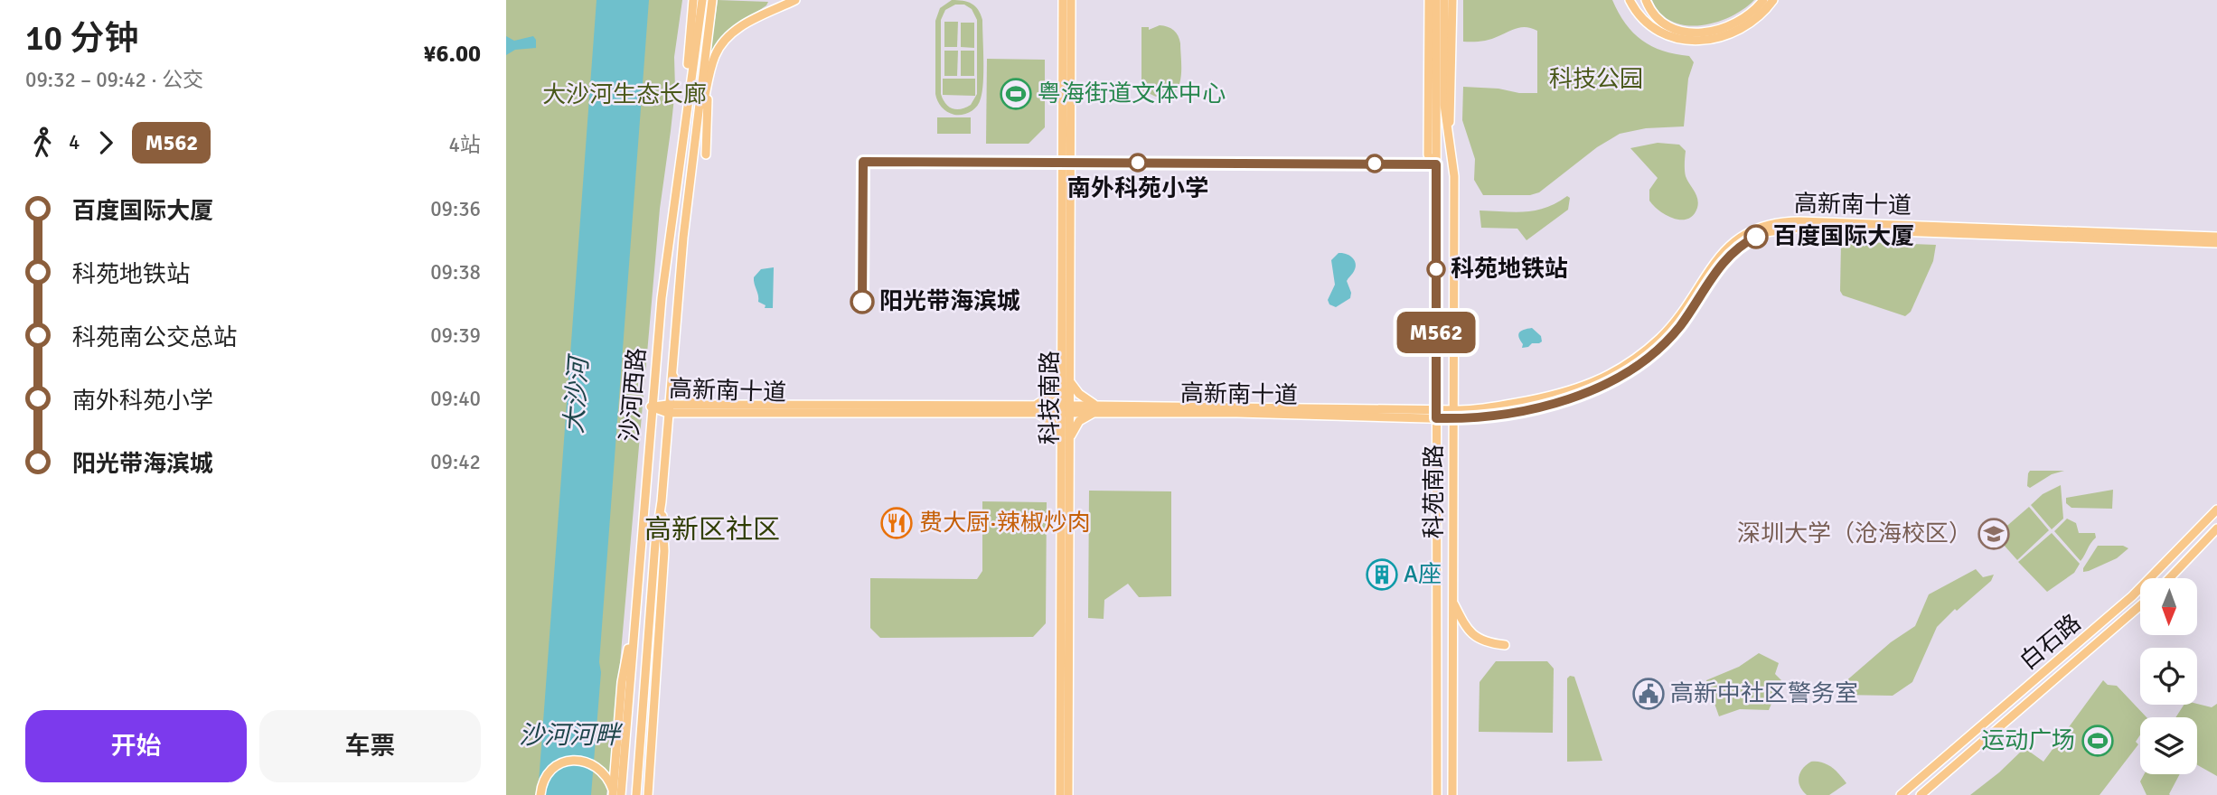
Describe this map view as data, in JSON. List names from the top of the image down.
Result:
{
  "streets": {
    "main road": [
      "高新南十道",
      "沙河西路",
      "科技南路",
      "科苑南路",
      "白石路"
    ]
  },
  "crossings": [
    ["高新南十道", "沙河西路"],
    ["高新南十道", "科技南路"],
    ["高新南十道", "科苑南路"]
  ],
  "districts": ["高新区社区"],
  "water": ["大沙河", "沙河河畔"],
  "parks": ["科技公园", "大沙河生态长廊"],
  "places": {
    "sports": ["粤海街道文体中心", "运动广场"],
    "other": [
      "南外科苑小学",
      "百度国际大厦",
      "科苑地铁站",
      "阳光带海滨城"
    ],
    "restaurant": ["费大厨·辣椒炒肉"],
    "school or university": ["深圳大学（沧海校区）"],
    "building": ["A座"],
    "public building": ["高新中社区警务室"]
  },
  "lines": ["bus line M562"],
  "north": "bottom",
  "page": {
    "heading": ["10 分钟", "09:32 – 09:42 · 公交", "¥6.00"],
    "on_map": "M562",
    "legs": ["4", "M562", "4站"],
    "list": [
      {
        "name": "百度国际大厦",
        "value": "09:36"
      },
      {
        "name": "科苑地铁站",
        "value": "09:38"
      },
      {
        "name": "科苑南公交总站",
        "value": "09:39"
      },
      {
        "name": "南外科苑小学",
        "value": "09:40"
      },
      {
        "name": "阳光带海滨城",
        "value": "09:42"
      }
    ],
    "buttons": ["开始", "车票"]
  }
}
